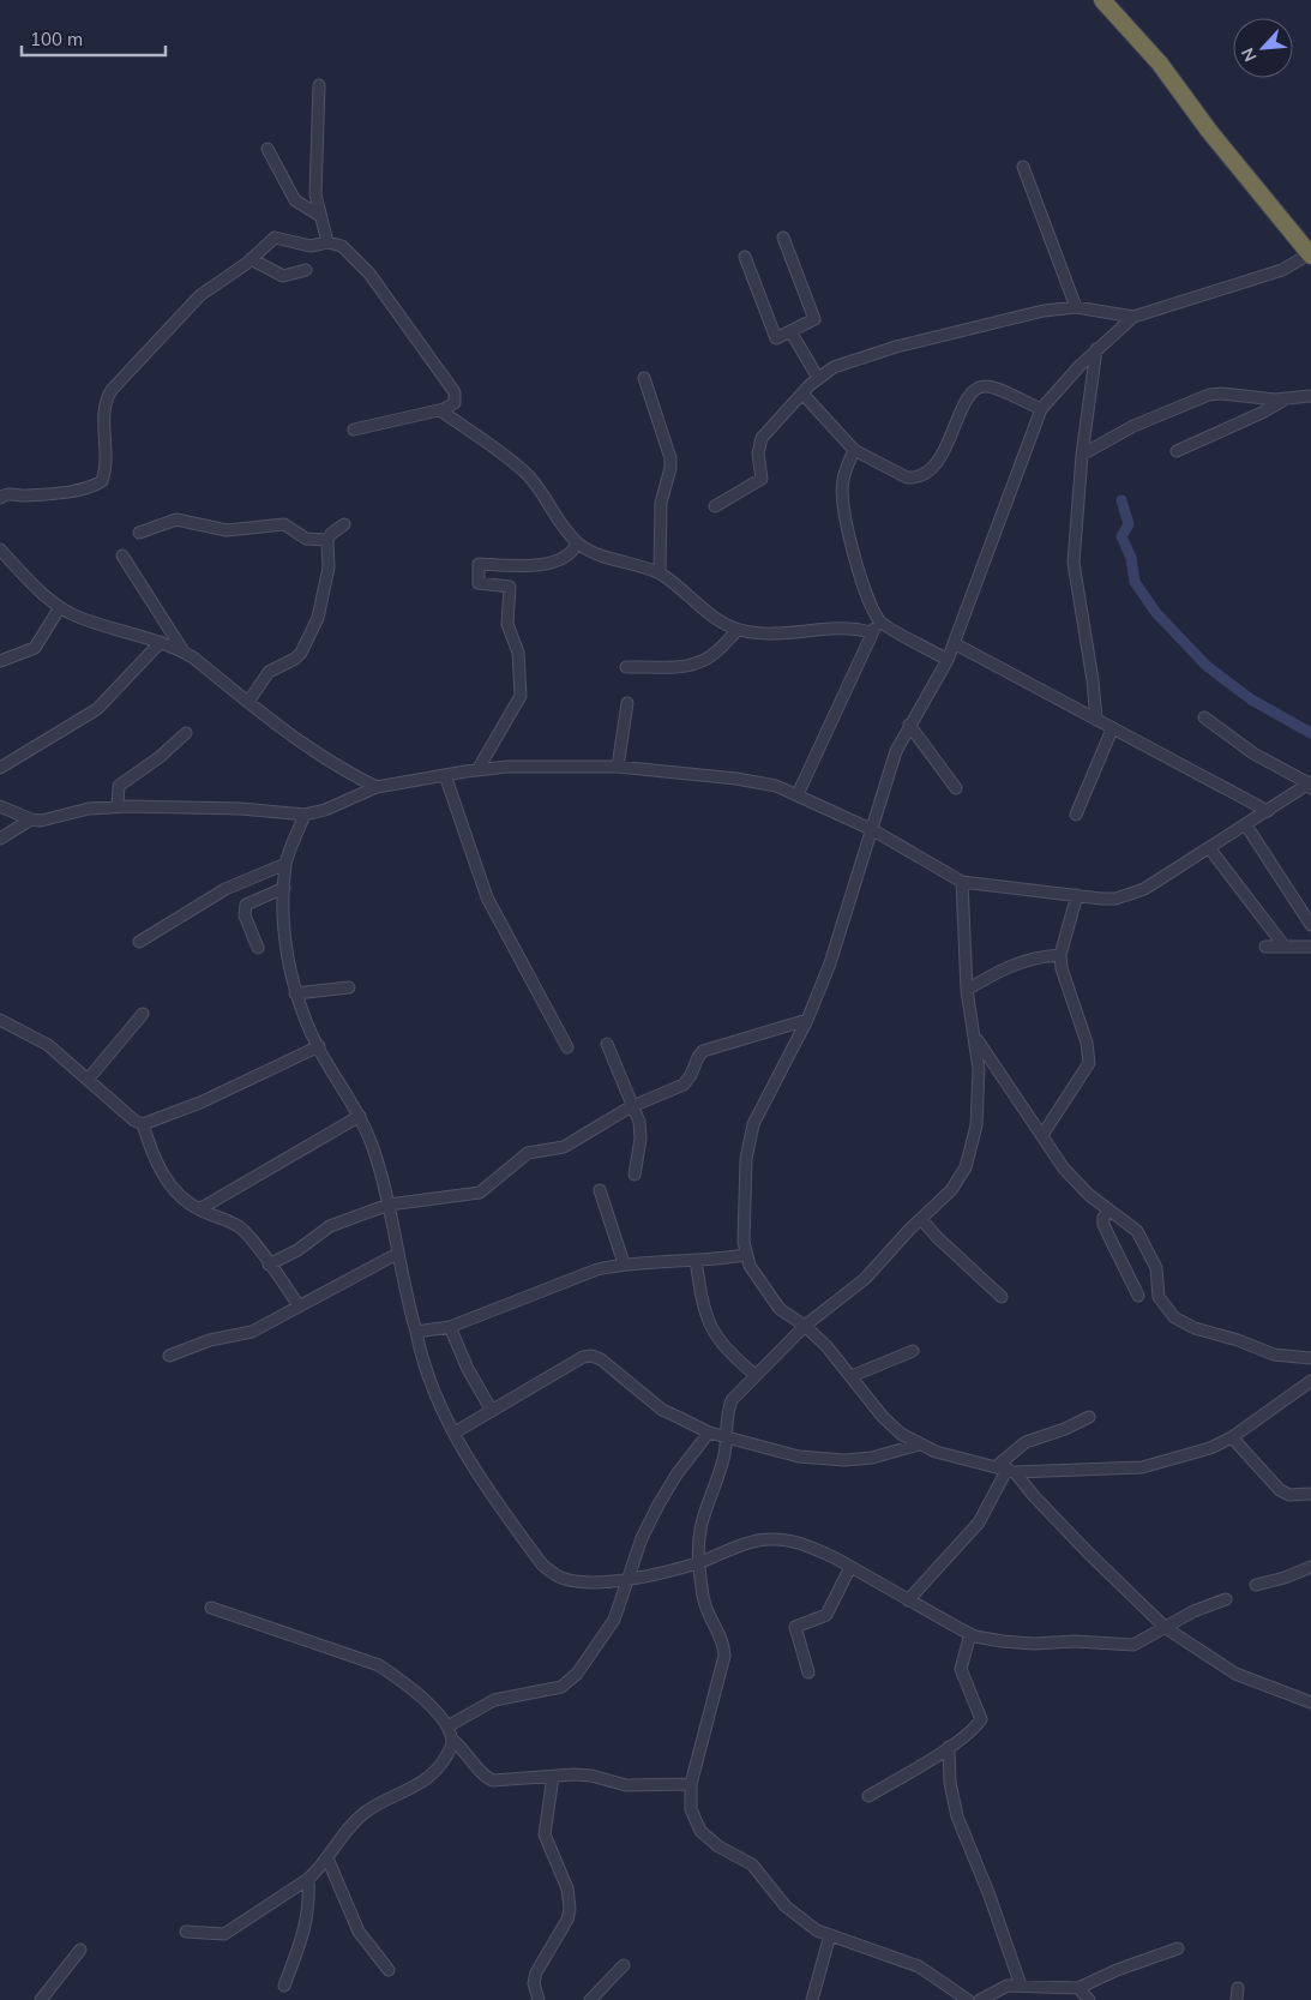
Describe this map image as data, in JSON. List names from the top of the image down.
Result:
{
  "scale_bar": "100 m",
  "north": "bottom left"
}
